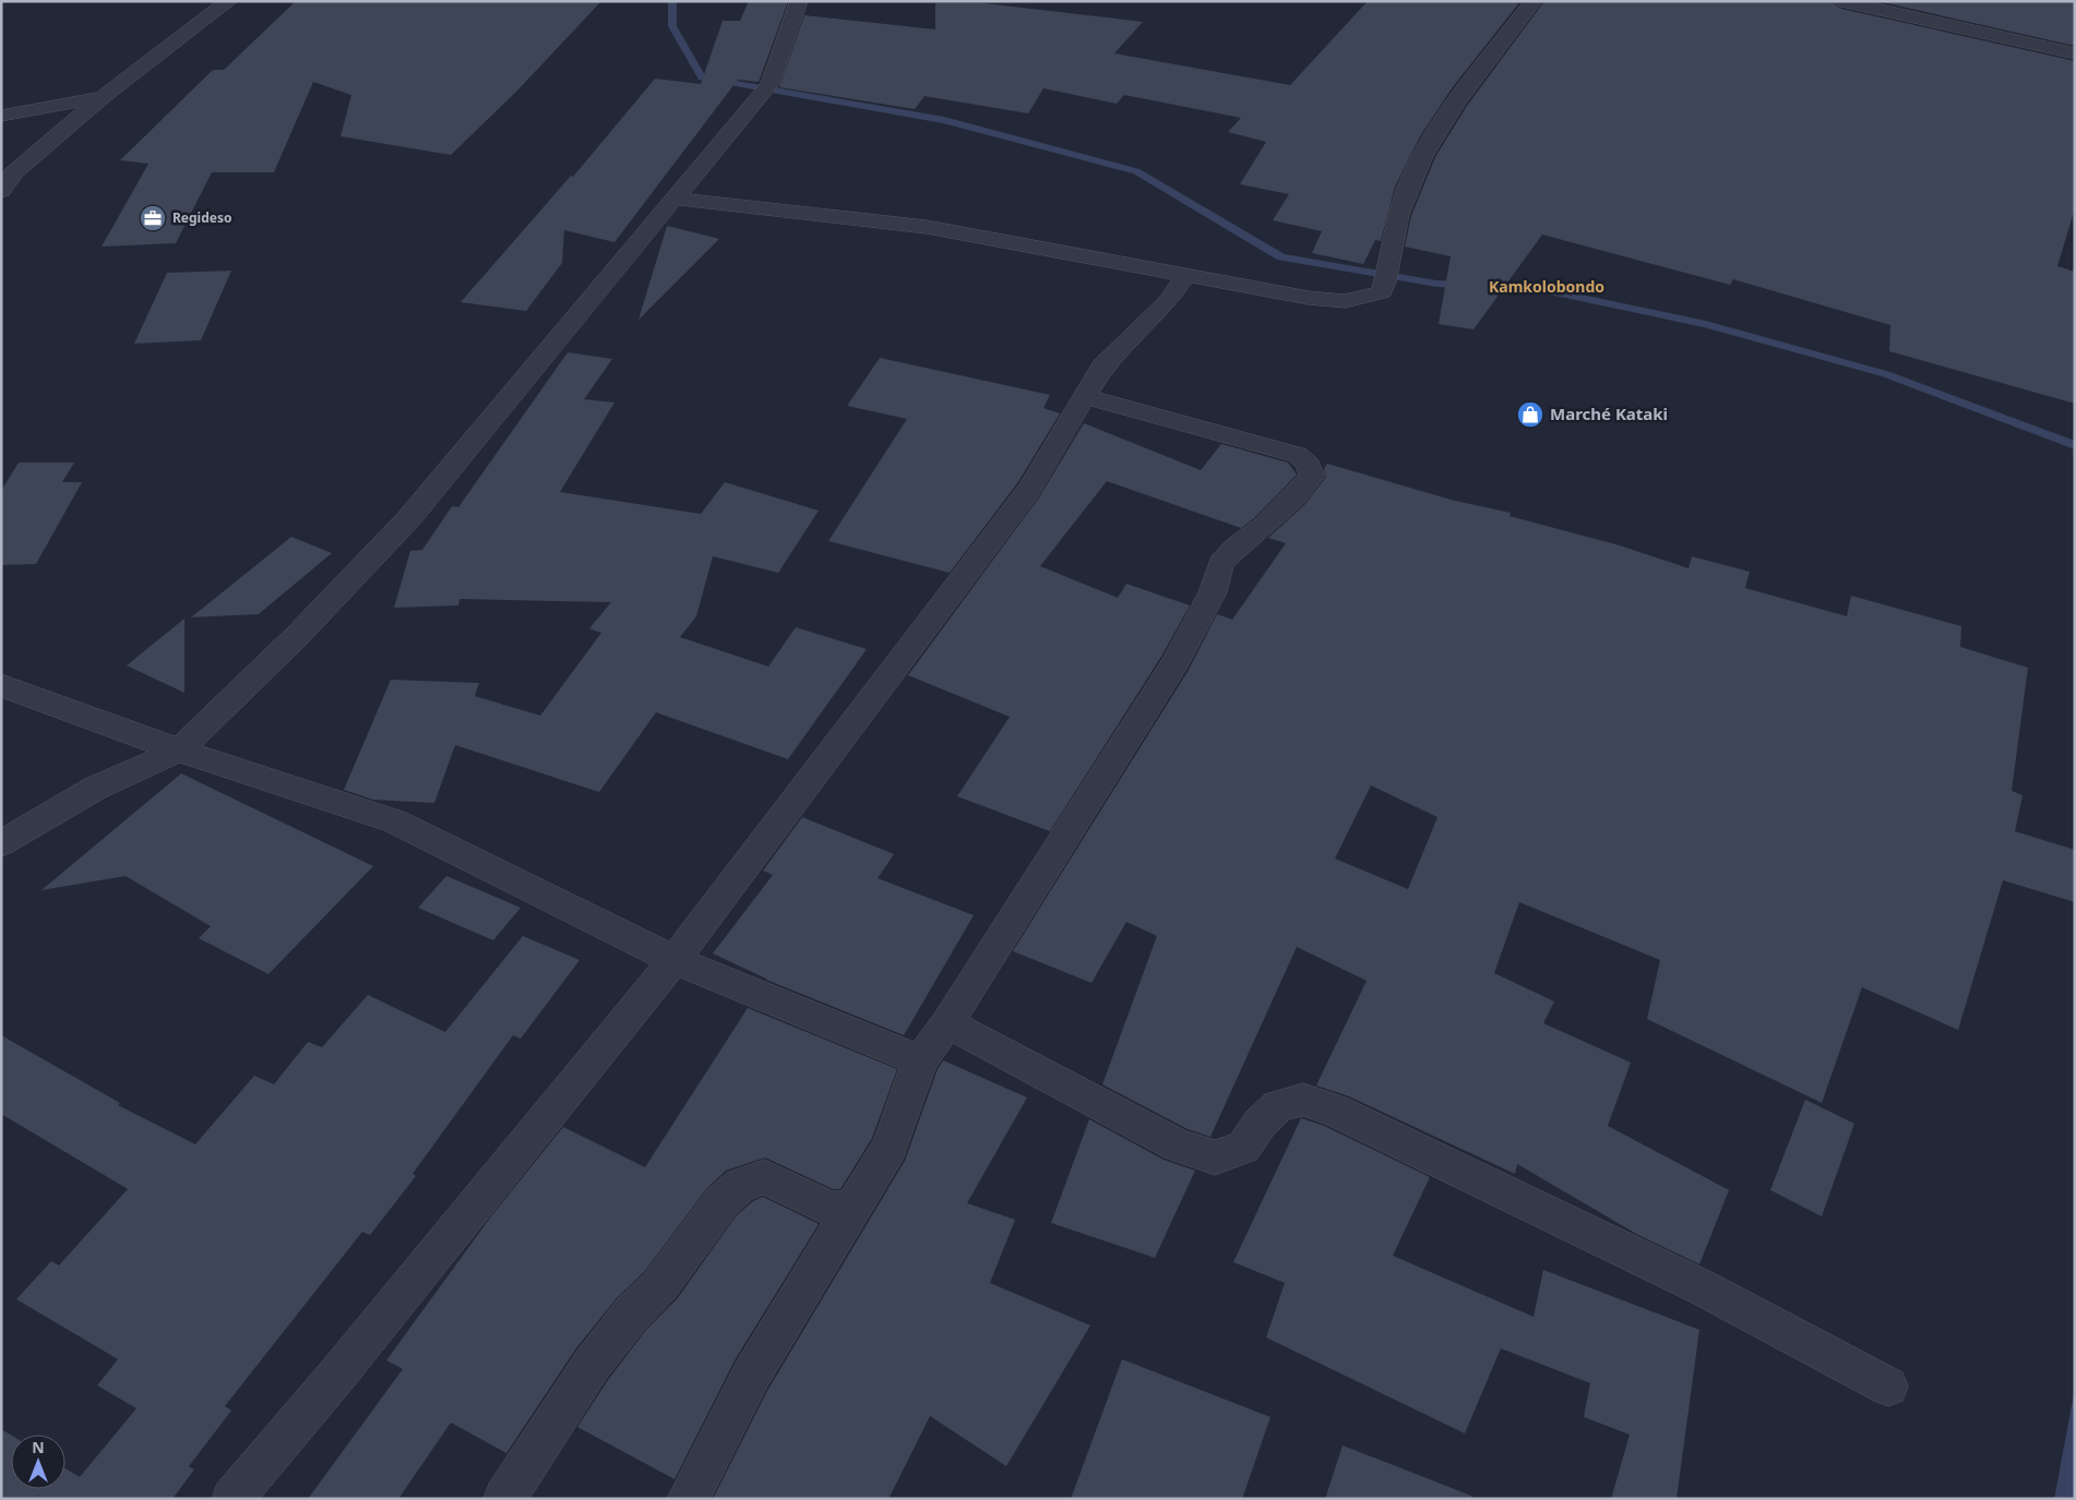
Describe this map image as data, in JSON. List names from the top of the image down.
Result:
{
  "districts": ["Kamkolobondo"],
  "places": {
    "office": ["Regideso"],
    "shop": ["Marché Kataki"]
  },
  "north": "top"
}
